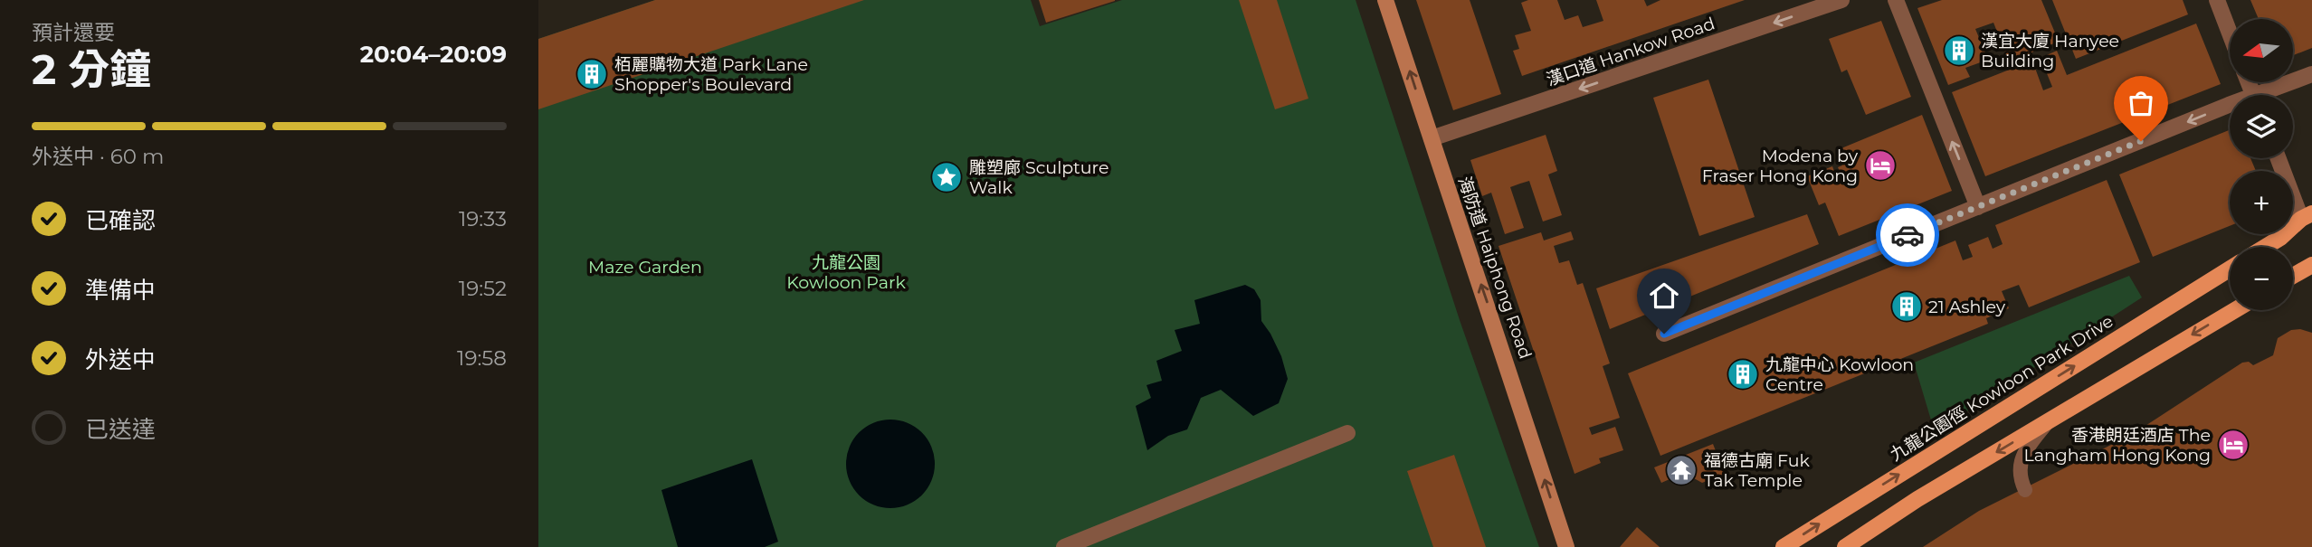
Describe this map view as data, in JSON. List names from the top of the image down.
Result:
{
  "streets": {
    "main road": ["九龍公園徑 Kowloon Park Drive"],
    "street": ["漢口道 Hankow Road", "海防道 Haiphong Road"]
  },
  "crossings": [
    ["漢口道 Hankow Road", "海防道 Haiphong Road"]
  ],
  "one_way": ["漢口道 Hankow Road", "海防道 Haiphong Road"],
  "parks": ["九龍公園 Kowloon Park", "Maze Garden"],
  "places": {
    "building": [
      "漢宜大廈 Hanyee Building",
      "栢麗購物大道 Park Lane Shopper's Boulevard",
      "21 Ashley",
      "九龍中心 Kowloon Centre"
    ],
    "hotel": ["Modena by Fraser Hong Kong", "香港朗廷酒店 The Langham Hong Kong"],
    "place": ["雕塑廊 Sculpture Walk"],
    "temple": ["福德古廟 Fuk Tak Temple"]
  },
  "north": "left",
  "page": {
    "heading": ["2 分鐘", "預計還要", "20:04–20:09"],
    "map_buttons": ["+", "−"],
    "bar": "外送中 · 60 m",
    "list": [
      ["已確認", "19:33"],
      ["準備中", "19:52"],
      ["外送中", "19:58"],
      "已送達"
    ]
  }
}
